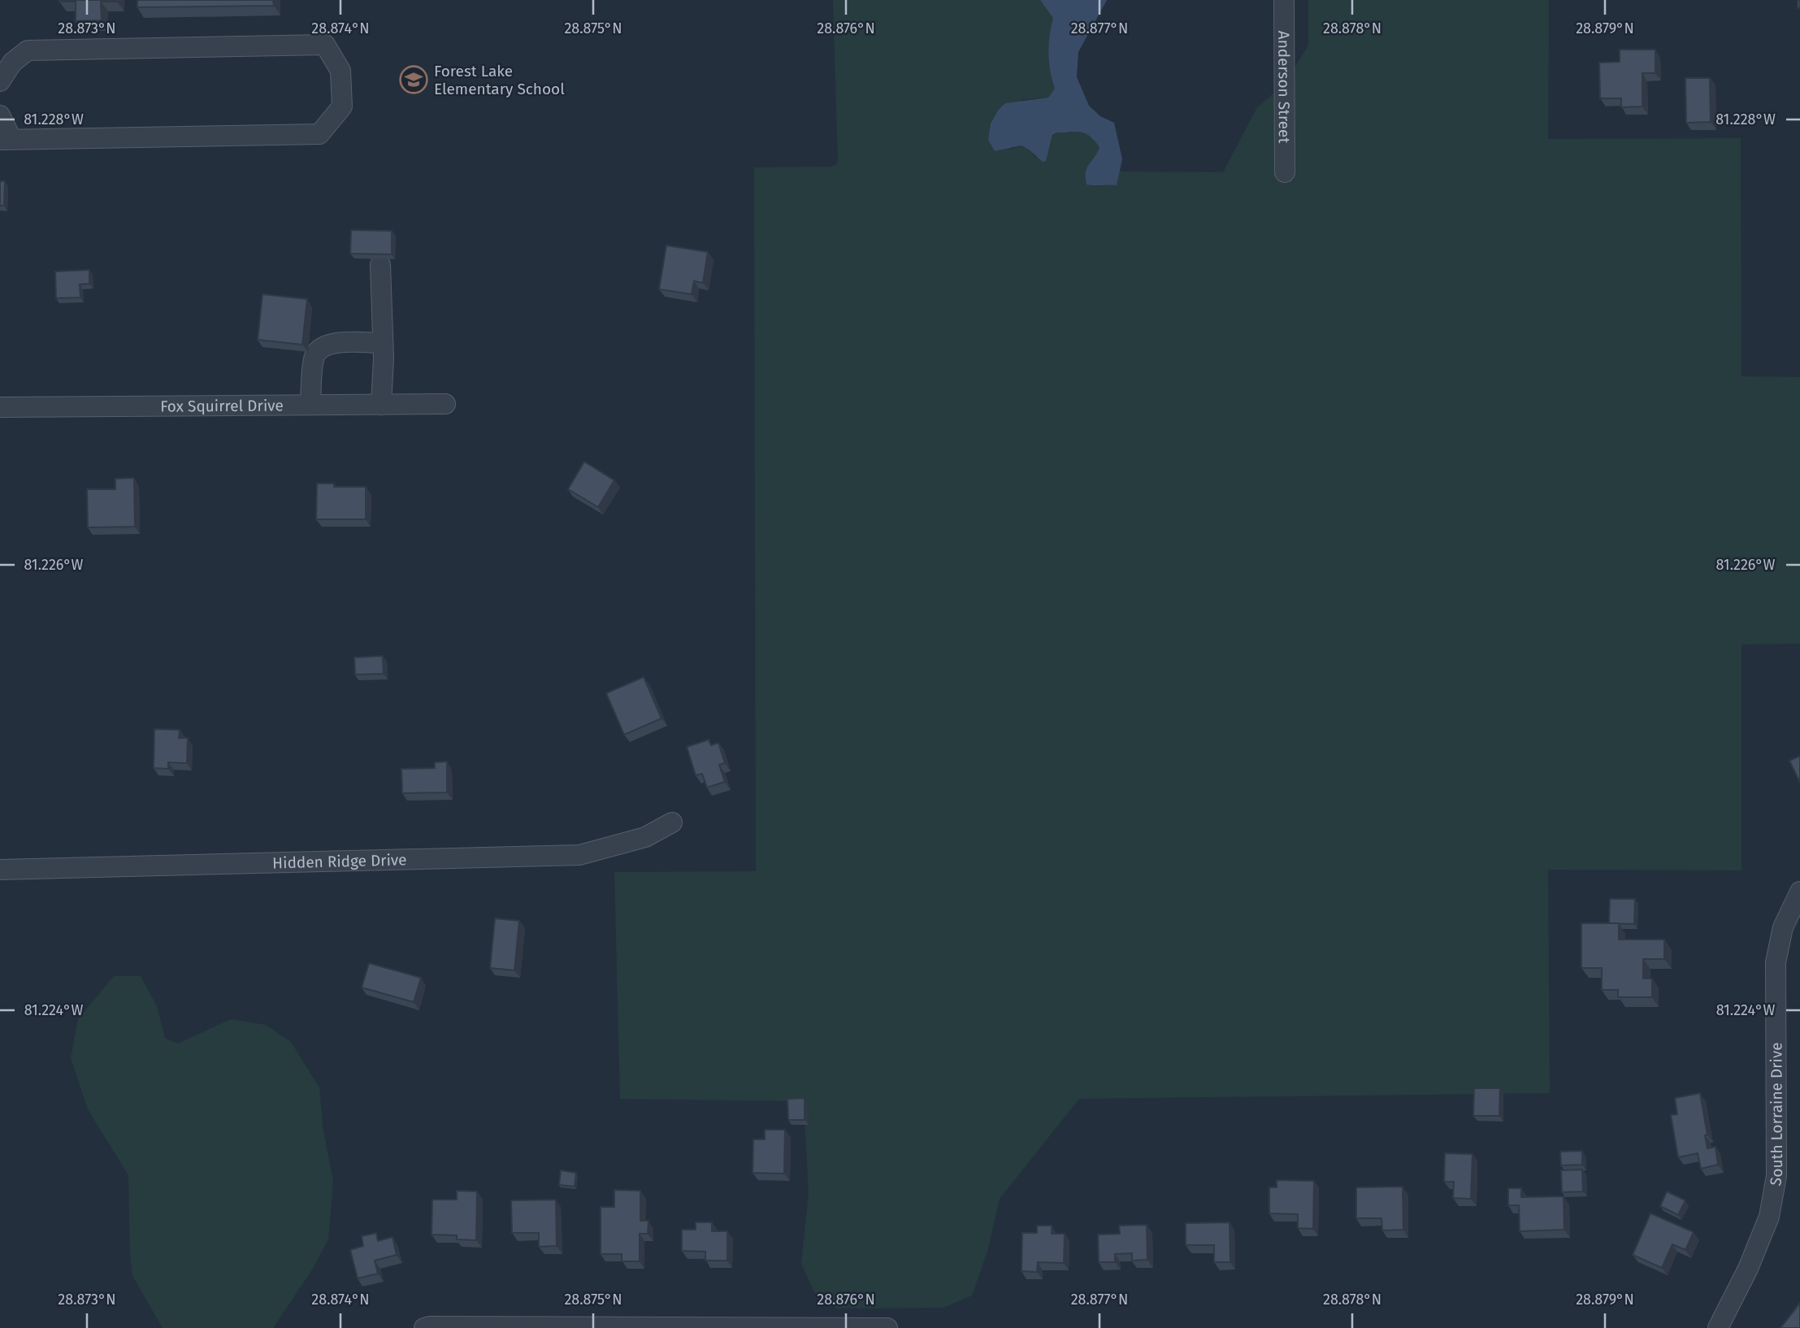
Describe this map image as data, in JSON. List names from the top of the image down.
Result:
{
  "streets": {
    "street": [
      "Anderson Street",
      "Fox Squirrel Drive",
      "Hidden Ridge Drive",
      "South Lorraine Drive"
    ]
  },
  "places": {
    "school or university": ["Forest Lake Elementary School"]
  },
  "coordinates": [
    "28.873°N",
    "28.874°N",
    "28.875°N",
    "28.876°N",
    "28.877°N",
    "28.878°N",
    "28.879°N",
    "81.228°W",
    "81.226°W",
    "81.224°W"
  ]
}
